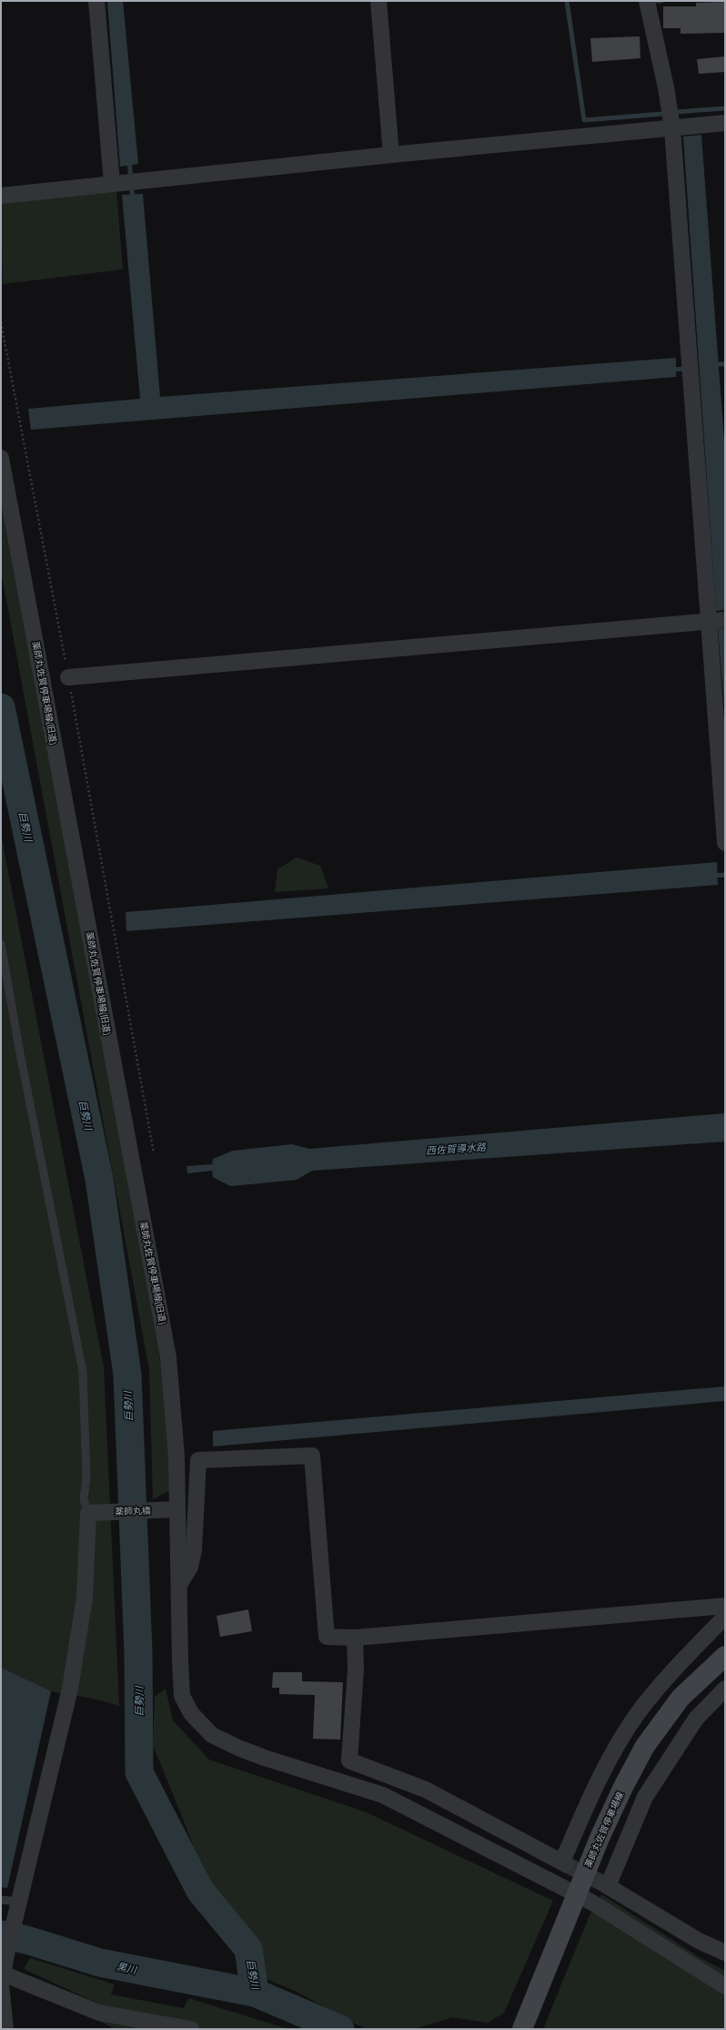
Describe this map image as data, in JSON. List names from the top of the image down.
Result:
{
  "streets": {
    "main road": ["薬師丸佐賀停車場線"],
    "street": ["薬師丸佐賀停車場線(旧道)", "薬師丸橋"]
  },
  "crossings": [
    ["薬師丸佐賀停車場線(旧道)", "薬師丸橋"],
    ["薬師丸佐賀停車場線(旧道)", "薬師丸佐賀停車場線"]
  ],
  "water": ["巨勢川", "西佐賀導水路", "黒川"]
}
